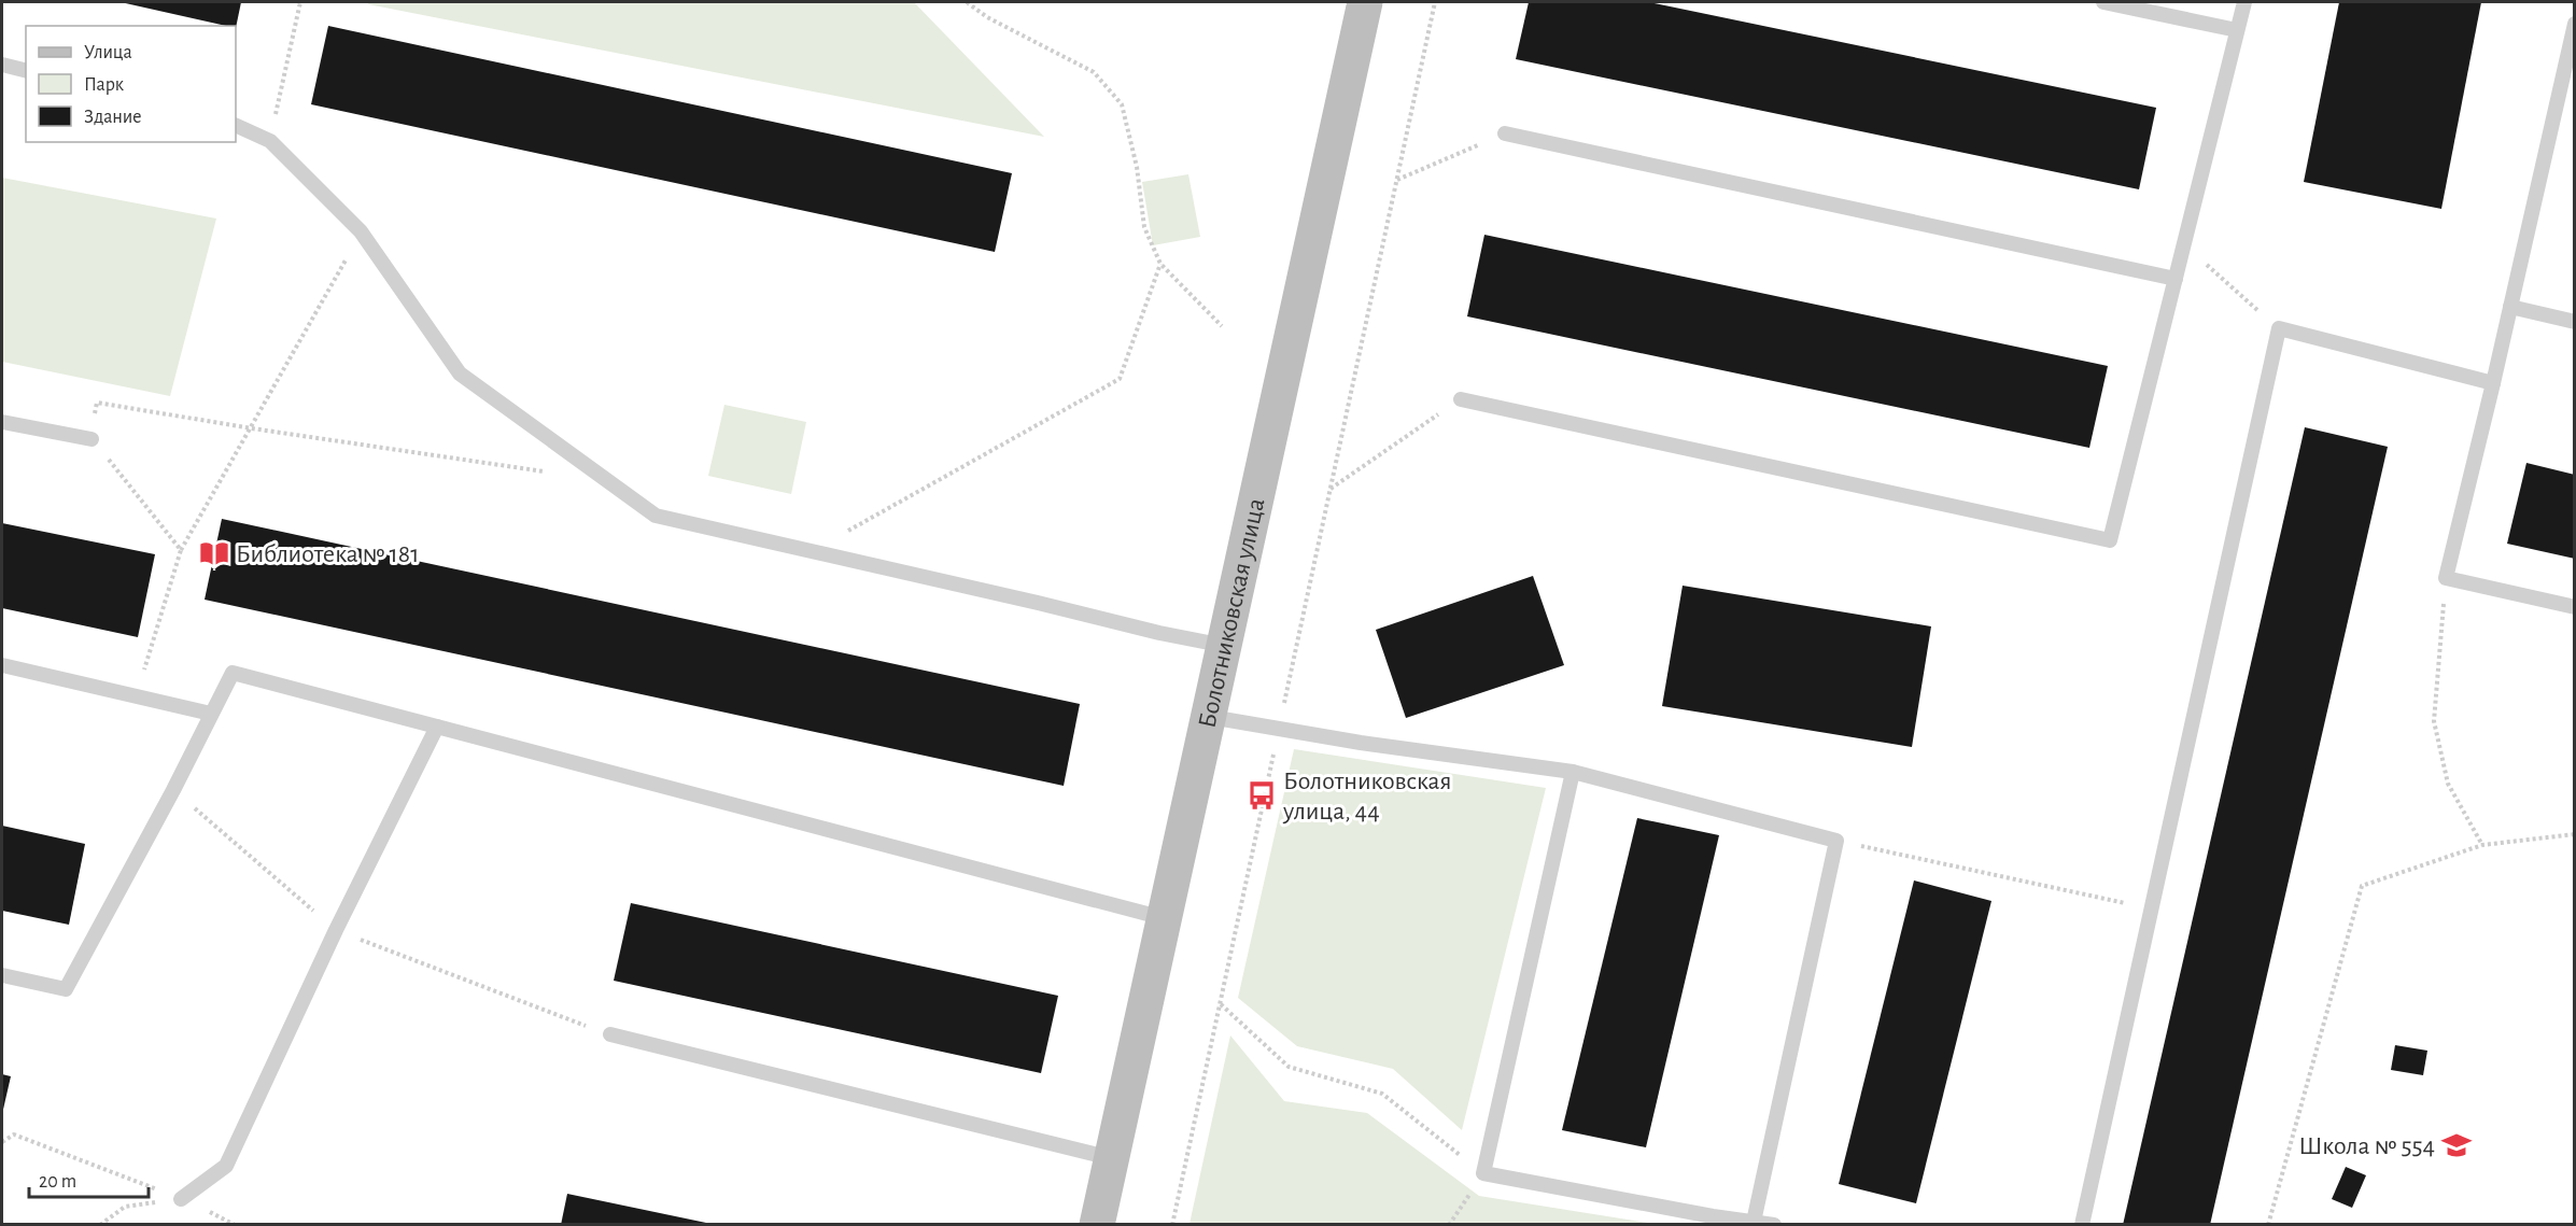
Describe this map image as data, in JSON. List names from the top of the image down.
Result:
{
  "streets": {
    "street": ["Болотниковская улица"]
  },
  "places": {
    "library": ["Библиотека № 181"],
    "bus stop": ["Болотниковская улица, 44"],
    "school or university": ["Школа № 554"]
  },
  "legend": ["Улица", "Парк", "Здание"],
  "scale_bar": "20 m"
}
